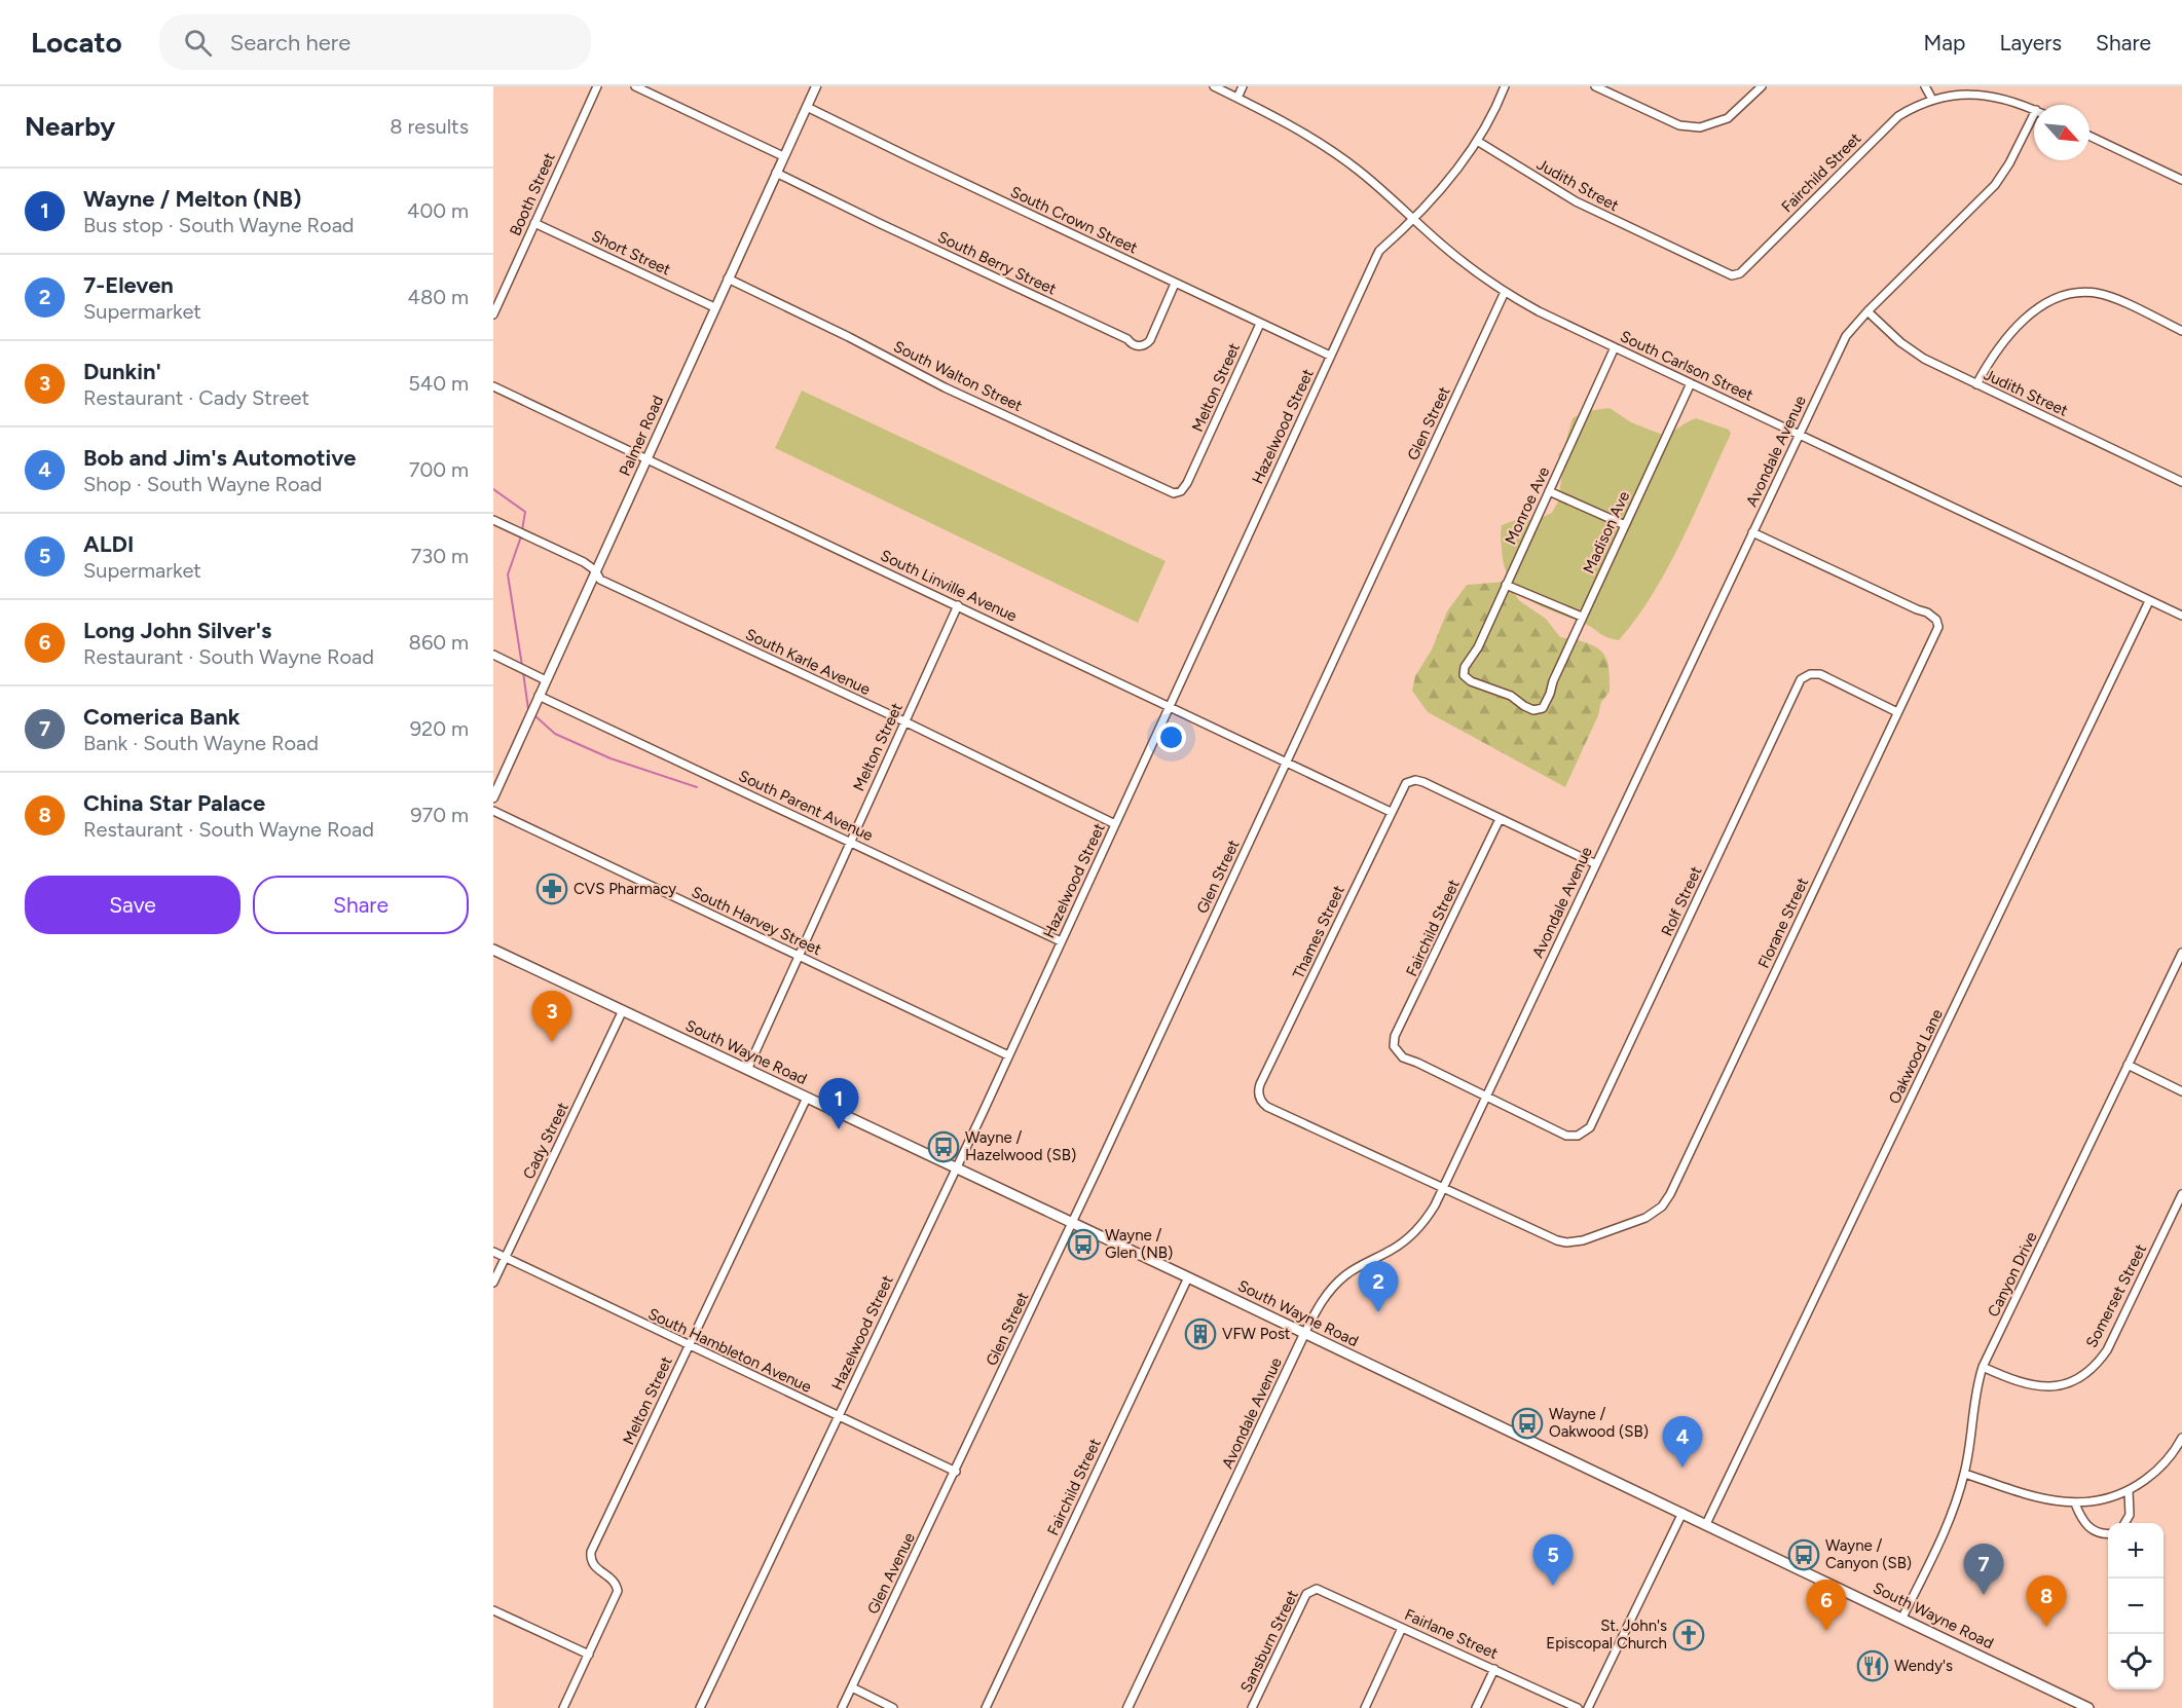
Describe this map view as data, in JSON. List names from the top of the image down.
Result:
{
  "streets": {
    "main road": ["South Wayne Road"],
    "street": [
      "Fairchild Street",
      "Judith Street",
      "Booth Street",
      "South Crown Street",
      "Short Street",
      "South Berry Street",
      "South Carlson Street",
      "South Walton Street",
      "Melton Street",
      "Glen Street",
      "Hazelwood Street",
      "Palmer Road",
      "Avondale Avenue",
      "Monroe Ave",
      "Madison Ave",
      "South Linville Avenue",
      "South Karle Avenue",
      "South Parent Avenue",
      "Rolf Street",
      "South Harvey Street",
      "Florane Street",
      "Thames Street",
      "Oakwood Lane",
      "Cady Street",
      "Canyon Drive",
      "Somerset Street",
      "South Hambleton Avenue",
      "Glen Avenue",
      "Fairlane Street",
      "Sansburn Street"
    ]
  },
  "crossings": [
    ["Fairchild Street", "Judith Street"],
    ["Fairchild Street", "Avondale Avenue"],
    ["Fairchild Street", "Rolf Street"],
    ["Fairchild Street", "Thames Street"],
    ["Fairchild Street", "South Wayne Road"],
    ["Judith Street", "Hazelwood Street"],
    ["Judith Street", "Avondale Avenue"],
    ["Booth Street", "Short Street"],
    ["South Crown Street", "South Berry Street"],
    ["South Crown Street", "Melton Street"],
    ["South Crown Street", "Hazelwood Street"],
    ["South Crown Street", "Palmer Road"],
    ["Short Street", "Palmer Road"],
    ["South Berry Street", "Palmer Road"],
    ["South Carlson Street", "Glen Street"],
    ["South Carlson Street", "Hazelwood Street"],
    ["South Carlson Street", "Avondale Avenue"],
    ["South Carlson Street", "Monroe Ave"],
    ["South Carlson Street", "Madison Ave"],
    ["South Carlson Street", "Oakwood Lane"],
    ["South Walton Street", "Melton Street"],
    ["South Walton Street", "Palmer Road"],
    ["Melton Street", "South Linville Avenue"],
    ["Melton Street", "South Karle Avenue"],
    ["Melton Street", "South Parent Avenue"],
    ["Melton Street", "South Harvey Street"],
    ["Melton Street", "South Wayne Road"],
    ["Melton Street", "South Hambleton Avenue"],
    ["Glen Street", "South Linville Avenue"],
    ["Glen Street", "South Wayne Road"],
    ["Glen Street", "South Hambleton Avenue"],
    ["Glen Street", "Glen Avenue"],
    ["Hazelwood Street", "South Linville Avenue"],
    ["Hazelwood Street", "South Karle Avenue"],
    ["Hazelwood Street", "South Parent Avenue"],
    ["Hazelwood Street", "South Harvey Street"],
    ["Hazelwood Street", "South Wayne Road"],
    ["Hazelwood Street", "South Hambleton Avenue"],
    ["Palmer Road", "South Linville Avenue"],
    ["Palmer Road", "South Karle Avenue"],
    ["Palmer Road", "South Parent Avenue"],
    ["Avondale Avenue", "Rolf Street"],
    ["Avondale Avenue", "Florane Street"],
    ["Avondale Avenue", "Thames Street"],
    ["Avondale Avenue", "South Wayne Road"],
    ["Monroe Ave", "Madison Ave"],
    ["South Linville Avenue", "Thames Street"],
    ["Rolf Street", "Florane Street"],
    ["Florane Street", "Thames Street"],
    ["South Wayne Road", "Oakwood Lane"],
    ["South Wayne Road", "Cady Street"],
    ["South Wayne Road", "Canyon Drive"],
    ["Cady Street", "South Hambleton Avenue"],
    ["Canyon Drive", "Somerset Street"],
    ["South Hambleton Avenue", "Glen Avenue"],
    ["Fairlane Street", "Sansburn Street"]
  ],
  "places": {
    "pharmacy": ["CVS Pharmacy"],
    "bus stop": [
      "Wayne / Hazelwood (SB)",
      "Wayne / Glen (NB)",
      "Wayne / Oakwood (SB)",
      "Wayne / Canyon (SB)"
    ],
    "building": ["VFW Post"],
    "church": ["St. John's Episcopal Church"],
    "restaurant": ["Wendy's"]
  },
  "north": "bottom right",
  "page": {
    "header": "Locato",
    "search": "Search here",
    "nav": ["Map", "Layers", "Share"],
    "heading": ["Nearby", "8 results"],
    "list": [
      {
        "mark": "1",
        "name": "Wayne / Melton (NB)",
        "note": "Bus stop · South Wayne Road",
        "value": "400 m"
      },
      {
        "mark": "2",
        "name": "7-Eleven",
        "note": "Supermarket",
        "value": "480 m"
      },
      {
        "mark": "3",
        "name": "Dunkin'",
        "note": "Restaurant · Cady Street",
        "value": "540 m"
      },
      {
        "mark": "4",
        "name": "Bob and Jim's Automotive",
        "note": "Shop · South Wayne Road",
        "value": "700 m"
      },
      {
        "mark": "5",
        "name": "ALDI",
        "note": "Supermarket",
        "value": "730 m"
      },
      {
        "mark": "6",
        "name": "Long John Silver's",
        "note": "Restaurant · South Wayne Road",
        "value": "860 m"
      },
      {
        "mark": "7",
        "name": "Comerica Bank",
        "note": "Bank · South Wayne Road",
        "value": "920 m"
      },
      {
        "mark": "8",
        "name": "China Star Palace",
        "note": "Restaurant · South Wayne Road",
        "value": "970 m"
      }
    ],
    "buttons": ["Save", "Share"],
    "pins": [
      "3",
      "1",
      "2",
      "4",
      "5",
      "7",
      "8",
      "6"
    ],
    "map_buttons": ["+", "−"]
  }
}
